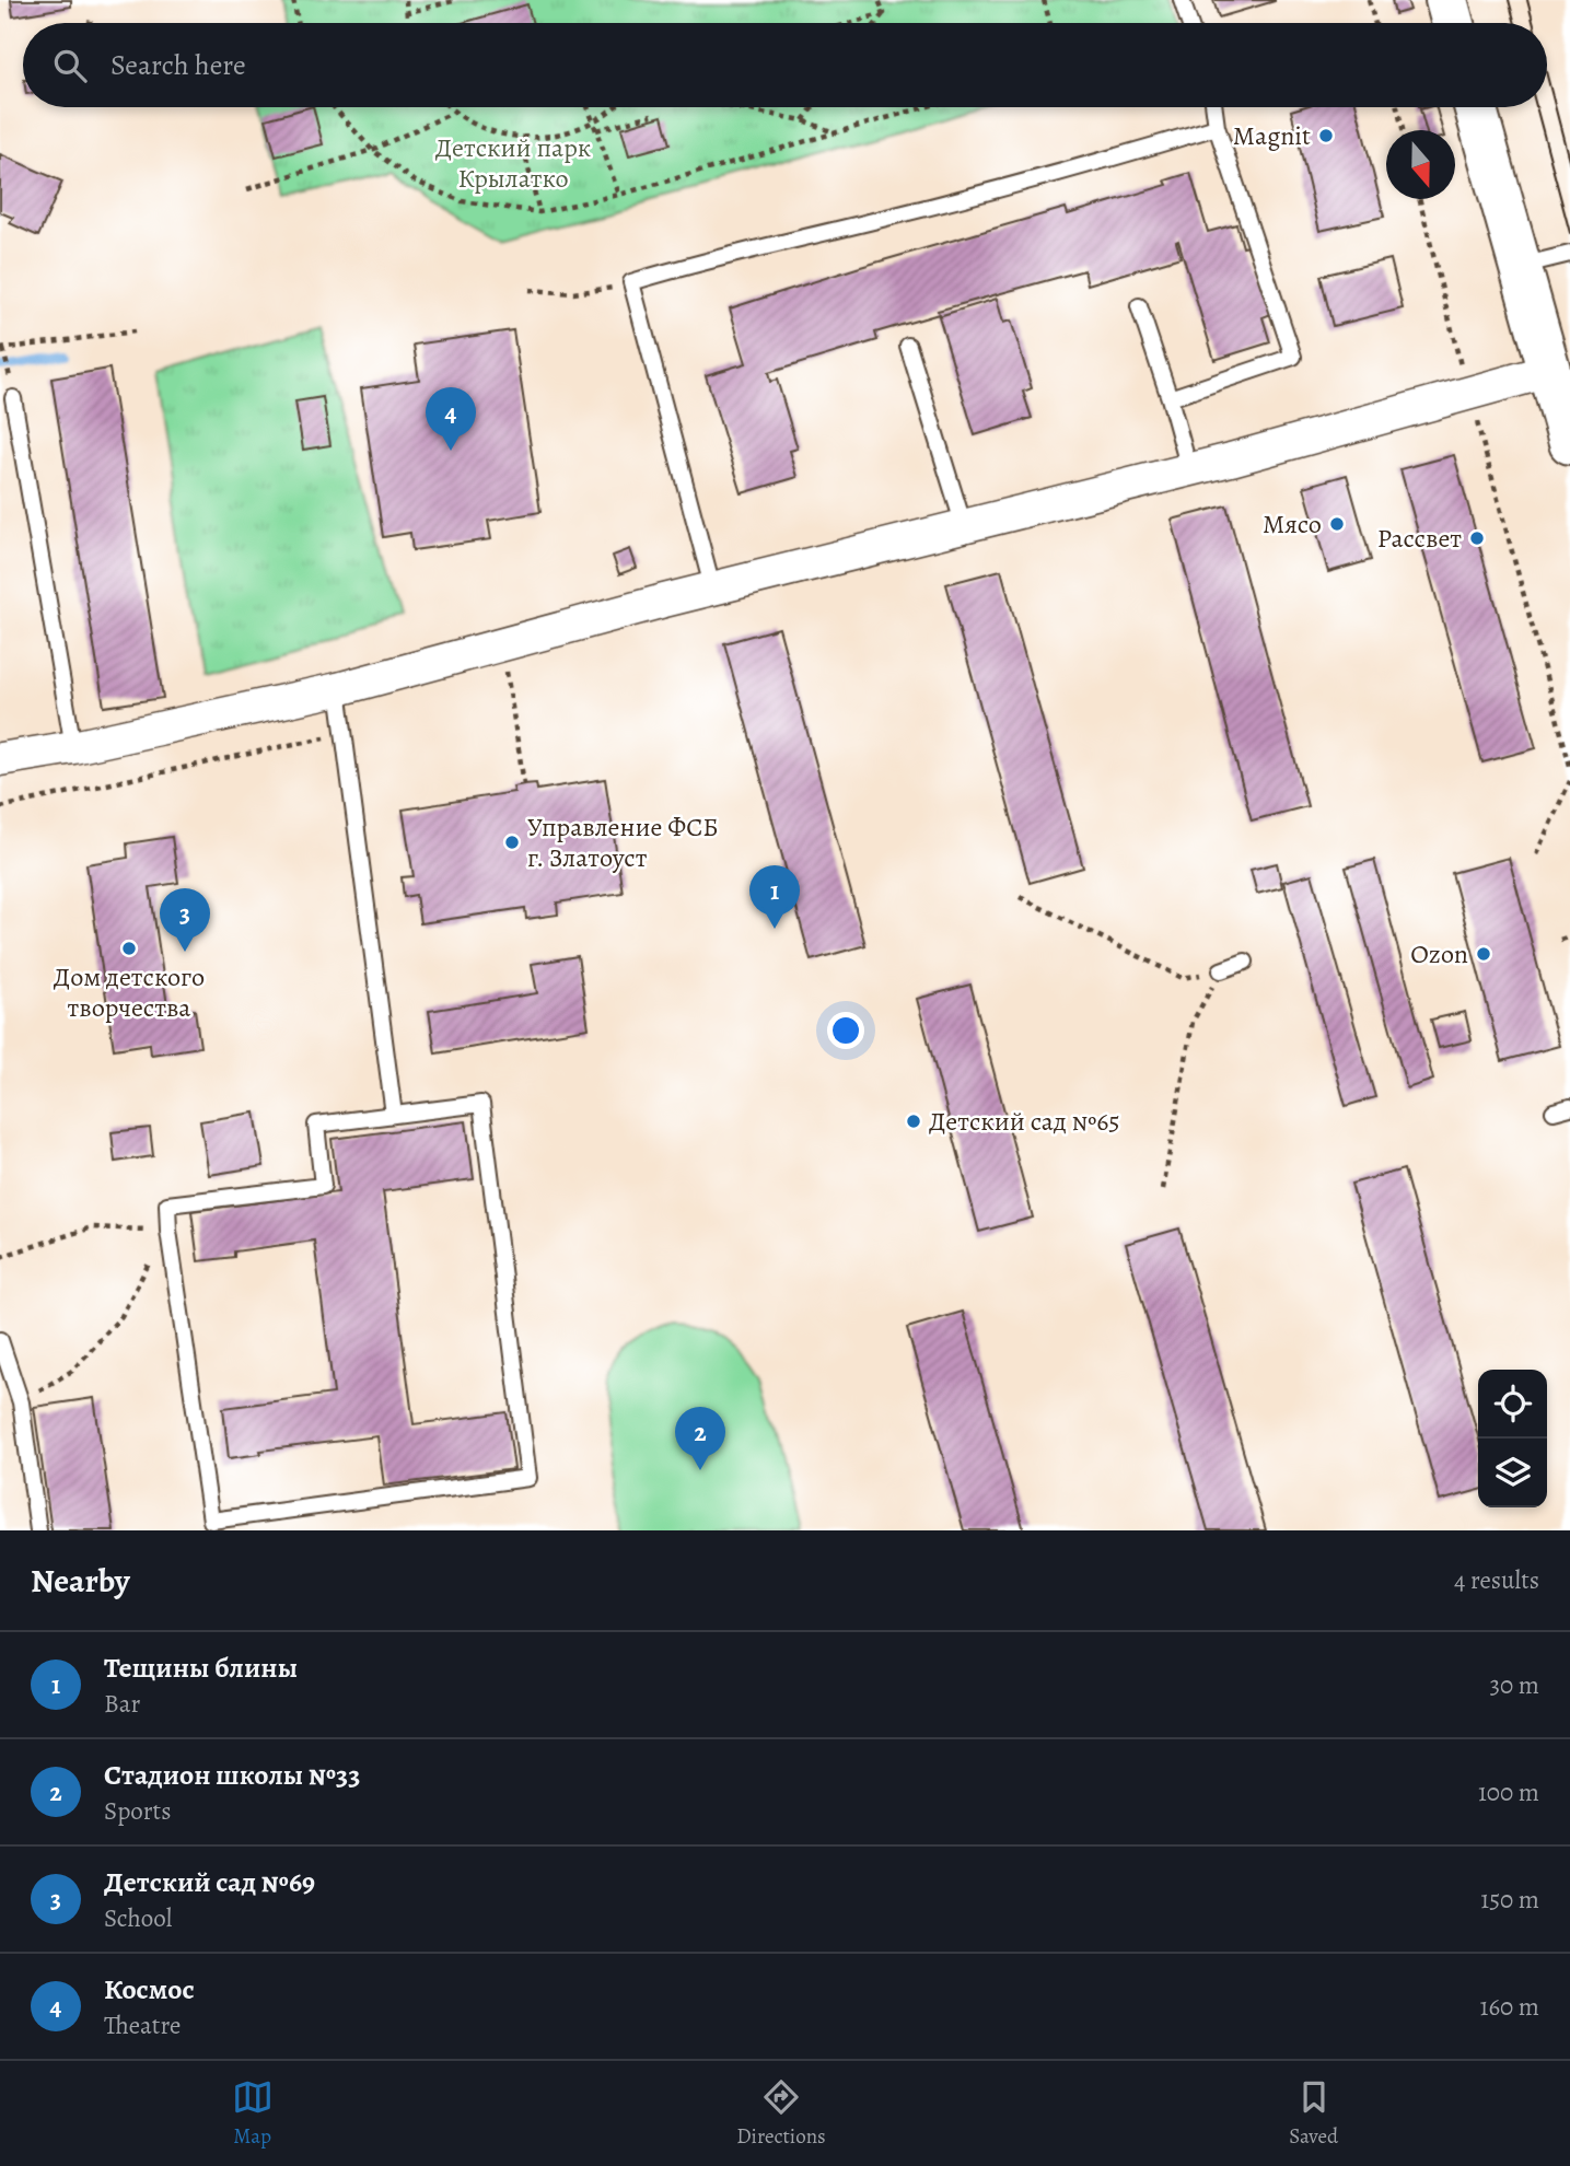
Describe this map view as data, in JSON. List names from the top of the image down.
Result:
{
  "parks": ["Детский парк Крылатко"],
  "places": [
    "Magnit",
    "Мясо",
    "Рассвет",
    "Управление ФСБ г. Златоуст",
    "Дом детского творчества",
    "Ozon",
    "Детский сад №65"
  ],
  "north": "bottom",
  "page": {
    "search": "Search here",
    "pins": [
      "4",
      "1",
      "3",
      "2"
    ],
    "heading": ["Nearby", "4 results"],
    "list": [
      {
        "mark": "1",
        "name": "Тещины блины",
        "note": "Bar",
        "value": "30 m"
      },
      {
        "mark": "2",
        "name": "Стадион школы №33",
        "note": "Sports",
        "value": "100 m"
      },
      {
        "mark": "3",
        "name": "Детский сад №69",
        "note": "School",
        "value": "150 m"
      },
      {
        "mark": "4",
        "name": "Космос",
        "note": "Theatre",
        "value": "160 m"
      }
    ],
    "nav": ["Map", "Directions", "Saved"]
  }
}
